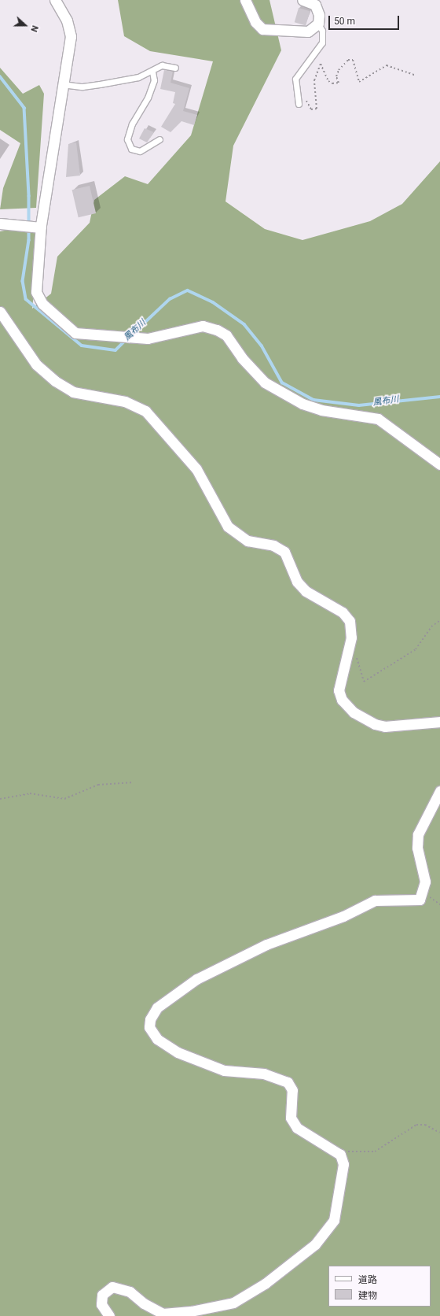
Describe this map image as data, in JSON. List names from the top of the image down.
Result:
{
  "water": ["風布川"],
  "legend": ["道路", "建物"],
  "scale_bar": "50 m",
  "north": "right"
}
